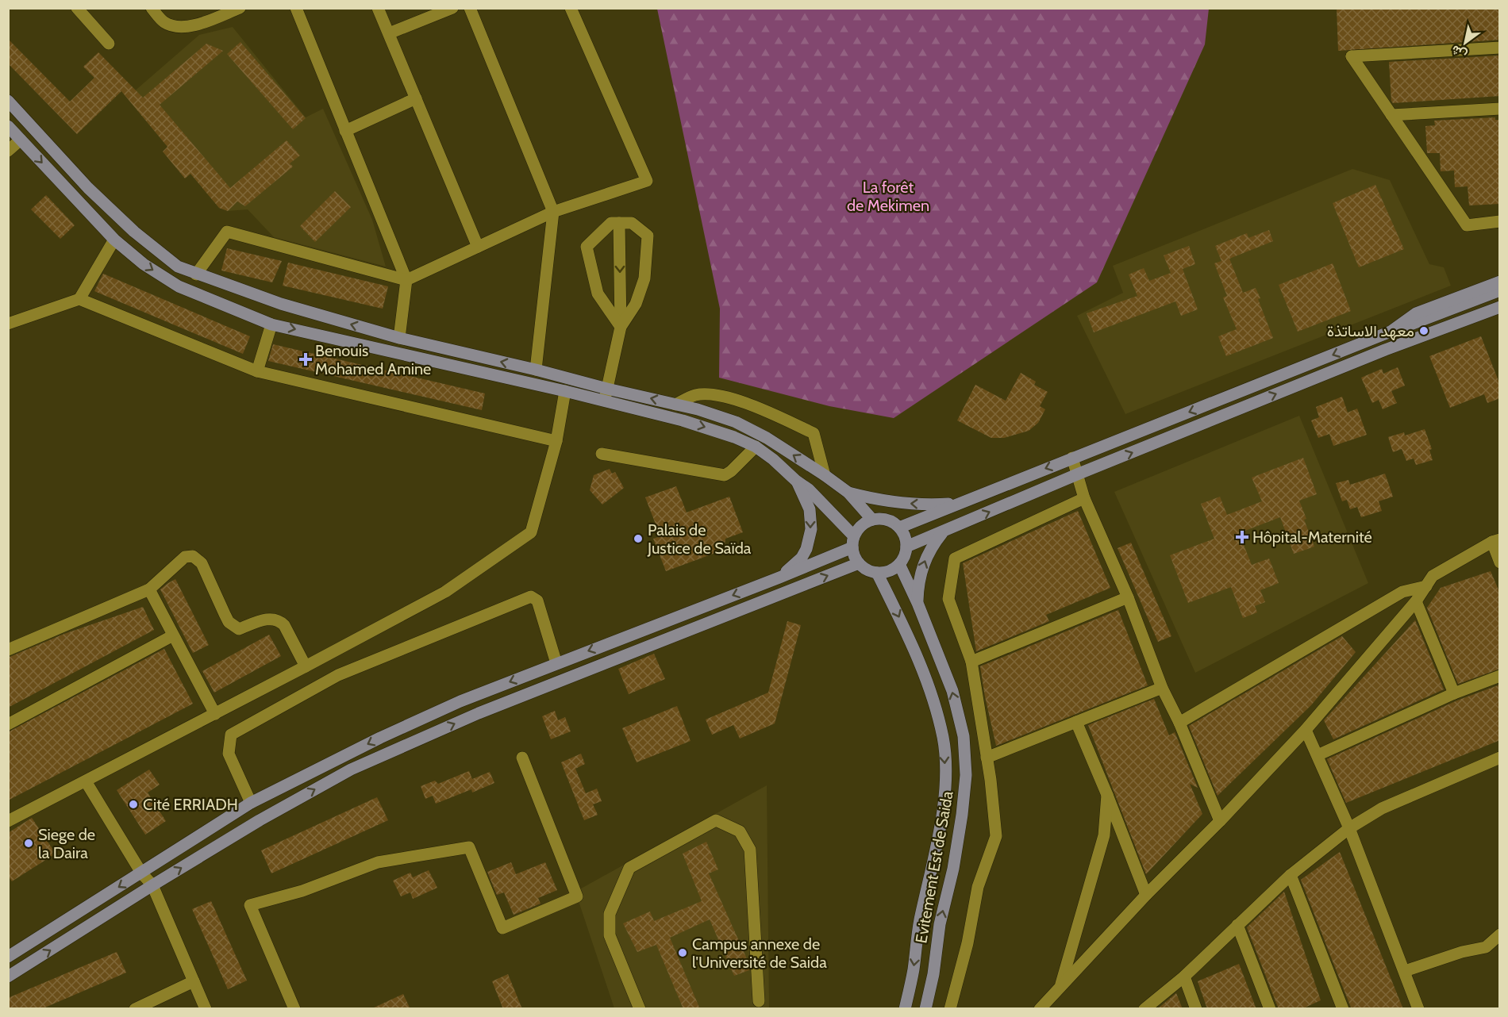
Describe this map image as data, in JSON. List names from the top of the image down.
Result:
{
  "streets": {
    "main road": ["Evitement Est de Saida"]
  },
  "parks": ["La forêt de Mekimen"],
  "places": {
    "other": [
      "معهد الاساتذة",
      "Palais de Justice de Saïda",
      "Cité ERRIADH",
      "Siege de la Daira",
      "Campus annexe de l'Université de Saida"
    ],
    "health": ["Benouis Mohamed Amine", "Hôpital-Maternité"]
  },
  "north": "bottom left"
}
